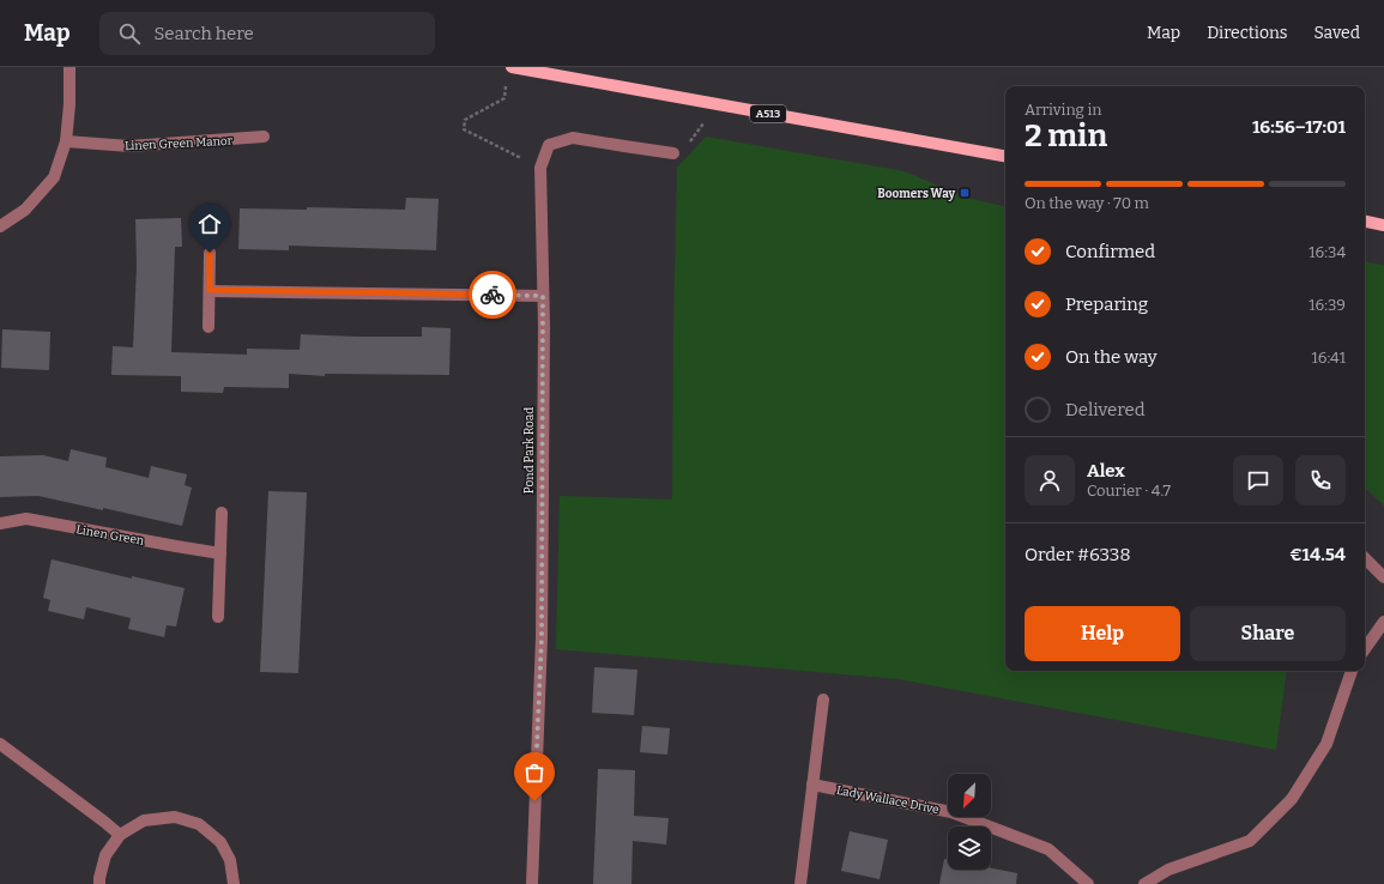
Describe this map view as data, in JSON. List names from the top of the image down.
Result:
{
  "streets": {
    "main road": ["A513"],
    "street": [
      "Linen Green Manor",
      "Pond Park Road",
      "Linen Green",
      "Lady Wallace Drive"
    ]
  },
  "places": {
    "transit": ["Boomers Way"]
  },
  "north": "bottom left",
  "page": {
    "header": "Map",
    "search": "Search here",
    "nav": ["Map", "Directions", "Saved"],
    "heading": ["2 min", "Arriving in", "16:56–17:01"],
    "panel": [
      "Alex",
      "Courier · 4.7",
      "Order #6338",
      "€14.54"
    ],
    "bar": "On the way · 70 m",
    "list": [
      ["Confirmed", "16:34"],
      ["Preparing", "16:39"],
      ["On the way", "16:41"],
      "Delivered"
    ],
    "buttons": ["Help", "Share"]
  }
}
